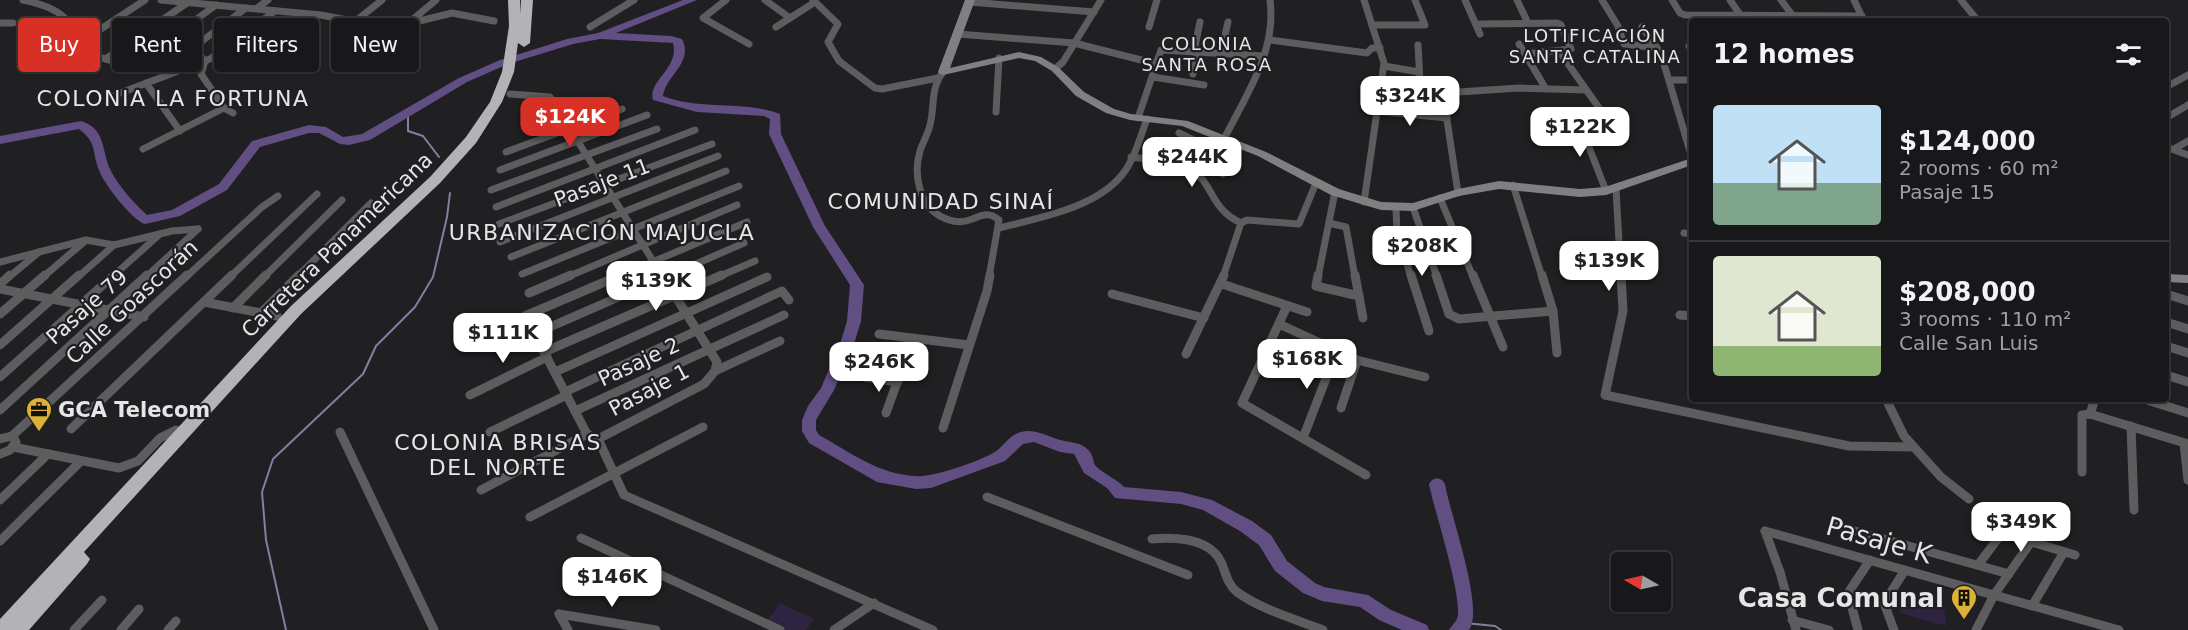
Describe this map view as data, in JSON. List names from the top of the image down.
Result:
{
  "streets": {
    "highway": ["Carretera Panamericana"],
    "street": [
      "Pasaje 11",
      "Calle Goascorán",
      "Pasaje 79",
      "Pasaje 2",
      "Pasaje 1",
      "Pasaje K"
    ]
  },
  "districts": [
    "LOTIFICACIÓN SANTA CATALINA",
    "COLONIA SANTA ROSA",
    "COLONIA LA FORTUNA",
    "COMUNIDAD SINAÍ",
    "URBANIZACIÓN MAJUCLA",
    "COLONIA BRISAS DEL NORTE"
  ],
  "places": {
    "office": ["GCA Telecom"],
    "building": ["Casa Comunal"]
  },
  "north": "left",
  "page": {
    "chip": [
      "Buy",
      "Rent",
      "Filters",
      "New"
    ],
    "heading": "12 homes",
    "price": [
      "$324K",
      "$124K",
      "$122K",
      "$244K",
      "$208K",
      "$139K",
      "$139K",
      "$111K",
      "$168K",
      "$246K",
      "$349K",
      "$146K"
    ],
    "list": [
      {
        "name": "$124,000",
        "note": "2 rooms · 60 m² · Pasaje 15"
      },
      {
        "name": "$208,000",
        "note": "3 rooms · 110 m² · Calle San Luis"
      }
    ]
  }
}
